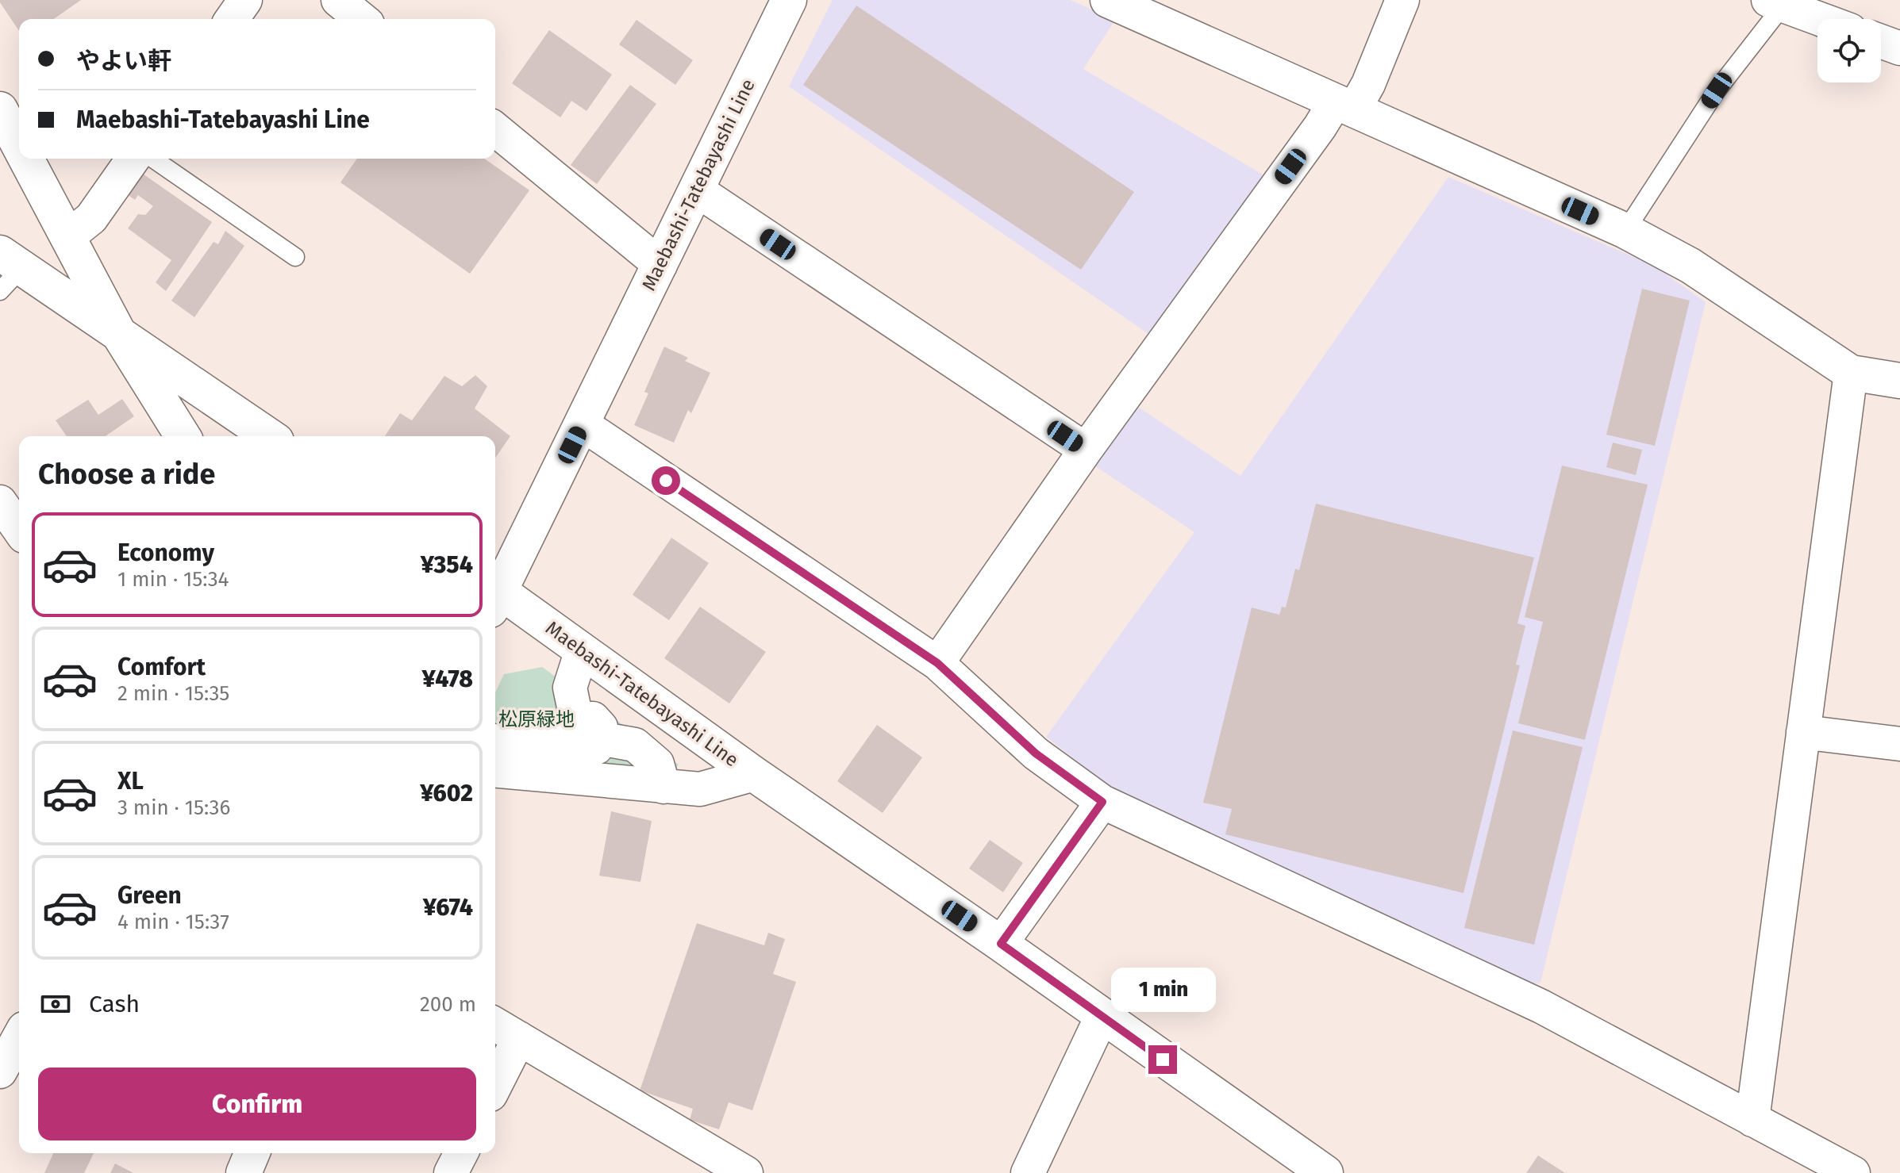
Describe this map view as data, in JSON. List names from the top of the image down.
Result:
{
  "streets": {
    "main road": ["Maebashi-Tatebayashi Line"]
  },
  "parks": ["松原緑地"],
  "page": {
    "banner": ["やよい軒", "Maebashi-Tatebayashi Line"],
    "heading": "Choose a ride",
    "list": [
      {
        "name": "Economy",
        "note": "1 min · 15:34",
        "value": "¥354"
      },
      {
        "name": "Comfort",
        "note": "2 min · 15:35",
        "value": "¥478"
      },
      {
        "name": "XL",
        "note": "3 min · 15:36",
        "value": "¥602"
      },
      {
        "name": "Green",
        "note": "4 min · 15:37",
        "value": "¥674"
      }
    ],
    "bubble": "1 min",
    "pay": ["Cash", "200 m"],
    "buttons": "Confirm"
  }
}
